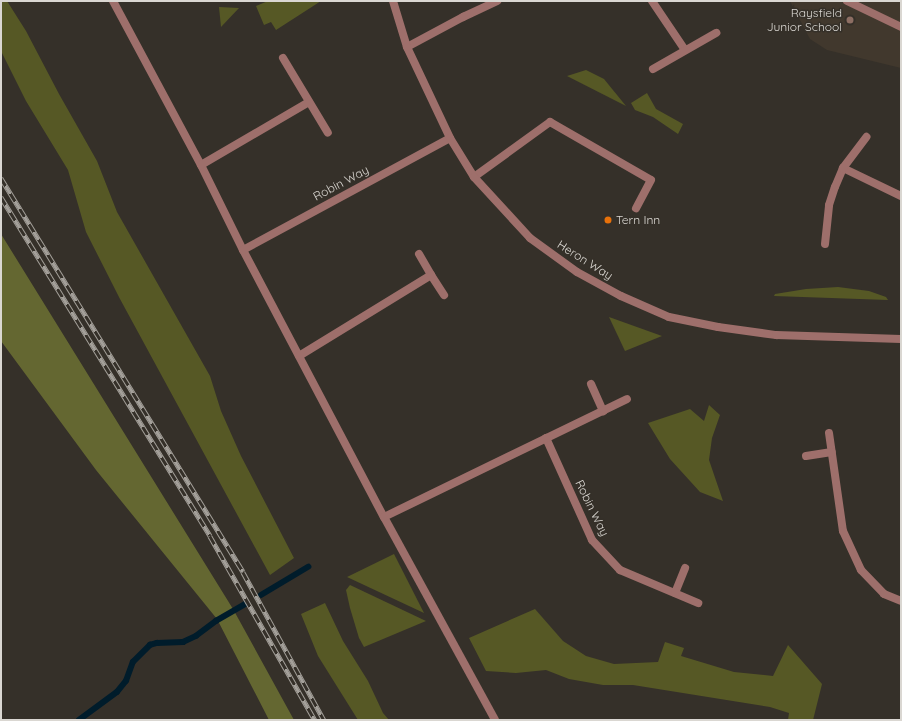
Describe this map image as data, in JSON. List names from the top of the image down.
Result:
{
  "streets": {
    "street": ["Robin Way", "Heron Way"]
  },
  "crossings": [
    ["Robin Way", "Heron Way"]
  ],
  "places": ["Raysfield Junior School", "Tern Inn"]
}
